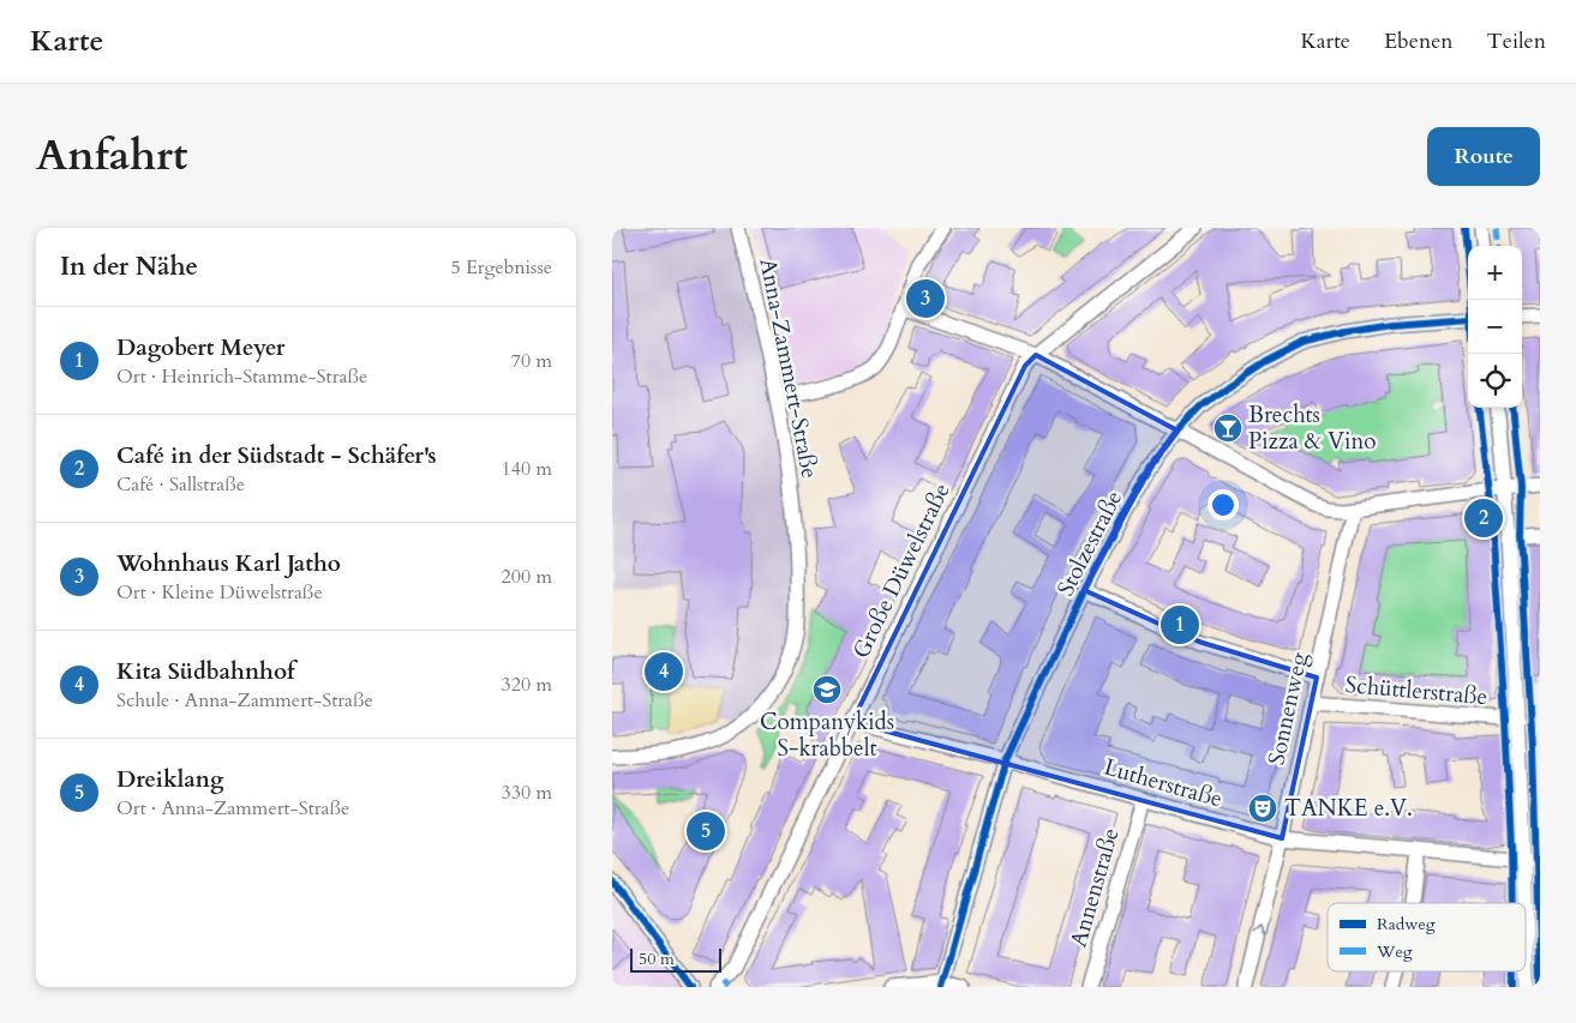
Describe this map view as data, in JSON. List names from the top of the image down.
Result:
{
  "streets": {
    "street": [
      "Anna-Zammert-Straße",
      "Stolzestraße",
      "Große Düwelstraße",
      "Schüttlerstraße",
      "Sonnenweg",
      "Lutherstraße",
      "Annenstraße"
    ]
  },
  "crossings": [
    ["Stolzestraße", "Lutherstraße"],
    ["Große Düwelstraße", "Lutherstraße"],
    ["Schüttlerstraße", "Sonnenweg"],
    ["Sonnenweg", "Lutherstraße"],
    ["Lutherstraße", "Annenstraße"]
  ],
  "places": {
    "bar": ["Brechts Pizza & Vino"],
    "school or university": ["Companykids S-krabbelt"],
    "theatre": ["TANKE e.V."]
  },
  "legend": ["Radweg", "Weg"],
  "scale_bar": "50 m",
  "page": {
    "header": "Karte",
    "nav": ["Karte", "Ebenen", "Teilen"],
    "title": "Anfahrt",
    "buttons": "Route",
    "heading": ["In der Nähe", "5 Ergebnisse"],
    "map_buttons": ["+", "−"],
    "pins": [
      "3",
      "2",
      "1",
      "4",
      "5"
    ],
    "list": [
      {
        "mark": "1",
        "name": "Dagobert Meyer",
        "note": "Ort · Heinrich-Stamme-Straße",
        "value": "70 m"
      },
      {
        "mark": "2",
        "name": "Café in der Südstadt - Schäfer's",
        "note": "Café · Sallstraße",
        "value": "140 m"
      },
      {
        "mark": "3",
        "name": "Wohnhaus Karl Jatho",
        "note": "Ort · Kleine Düwelstraße",
        "value": "200 m"
      },
      {
        "mark": "4",
        "name": "Kita Südbahnhof",
        "note": "Schule · Anna-Zammert-Straße",
        "value": "320 m"
      },
      {
        "mark": "5",
        "name": "Dreiklang",
        "note": "Ort · Anna-Zammert-Straße",
        "value": "330 m"
      }
    ],
    "scale": "50 m"
  }
}
